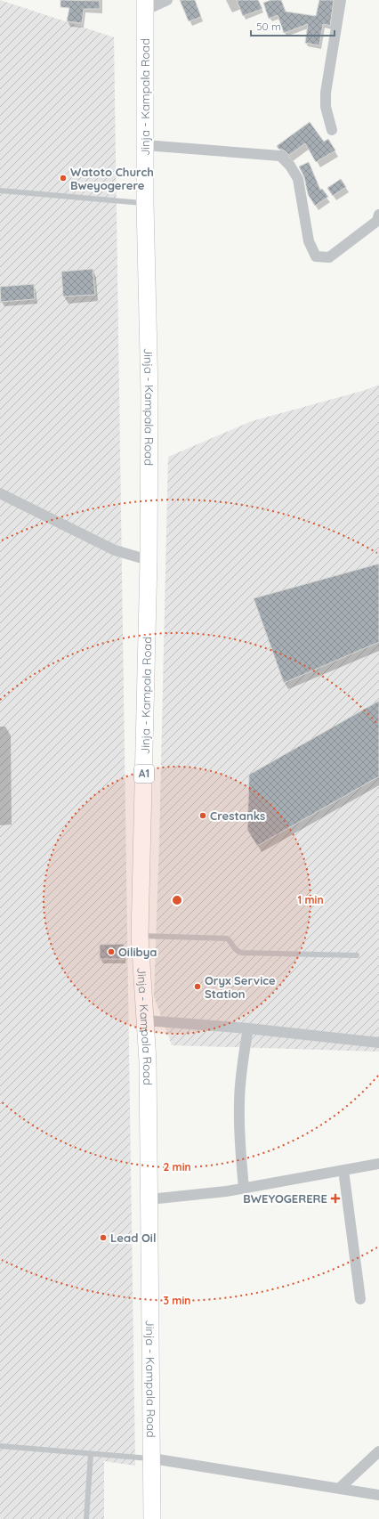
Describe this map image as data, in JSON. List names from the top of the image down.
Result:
{
  "streets": {
    "highway": ["Jinja - Kampala Road", "A1"]
  },
  "places": {
    "other": [
      "Watoto Church Bweyogerere",
      "Crestanks",
      "Oilibya",
      "Oryx Service Station",
      "Lead Oil"
    ],
    "health": ["BWEYOGERERE"]
  },
  "scale_bar": "50 m",
  "rings": ["1 min", "2 min", "3 min"]
}
